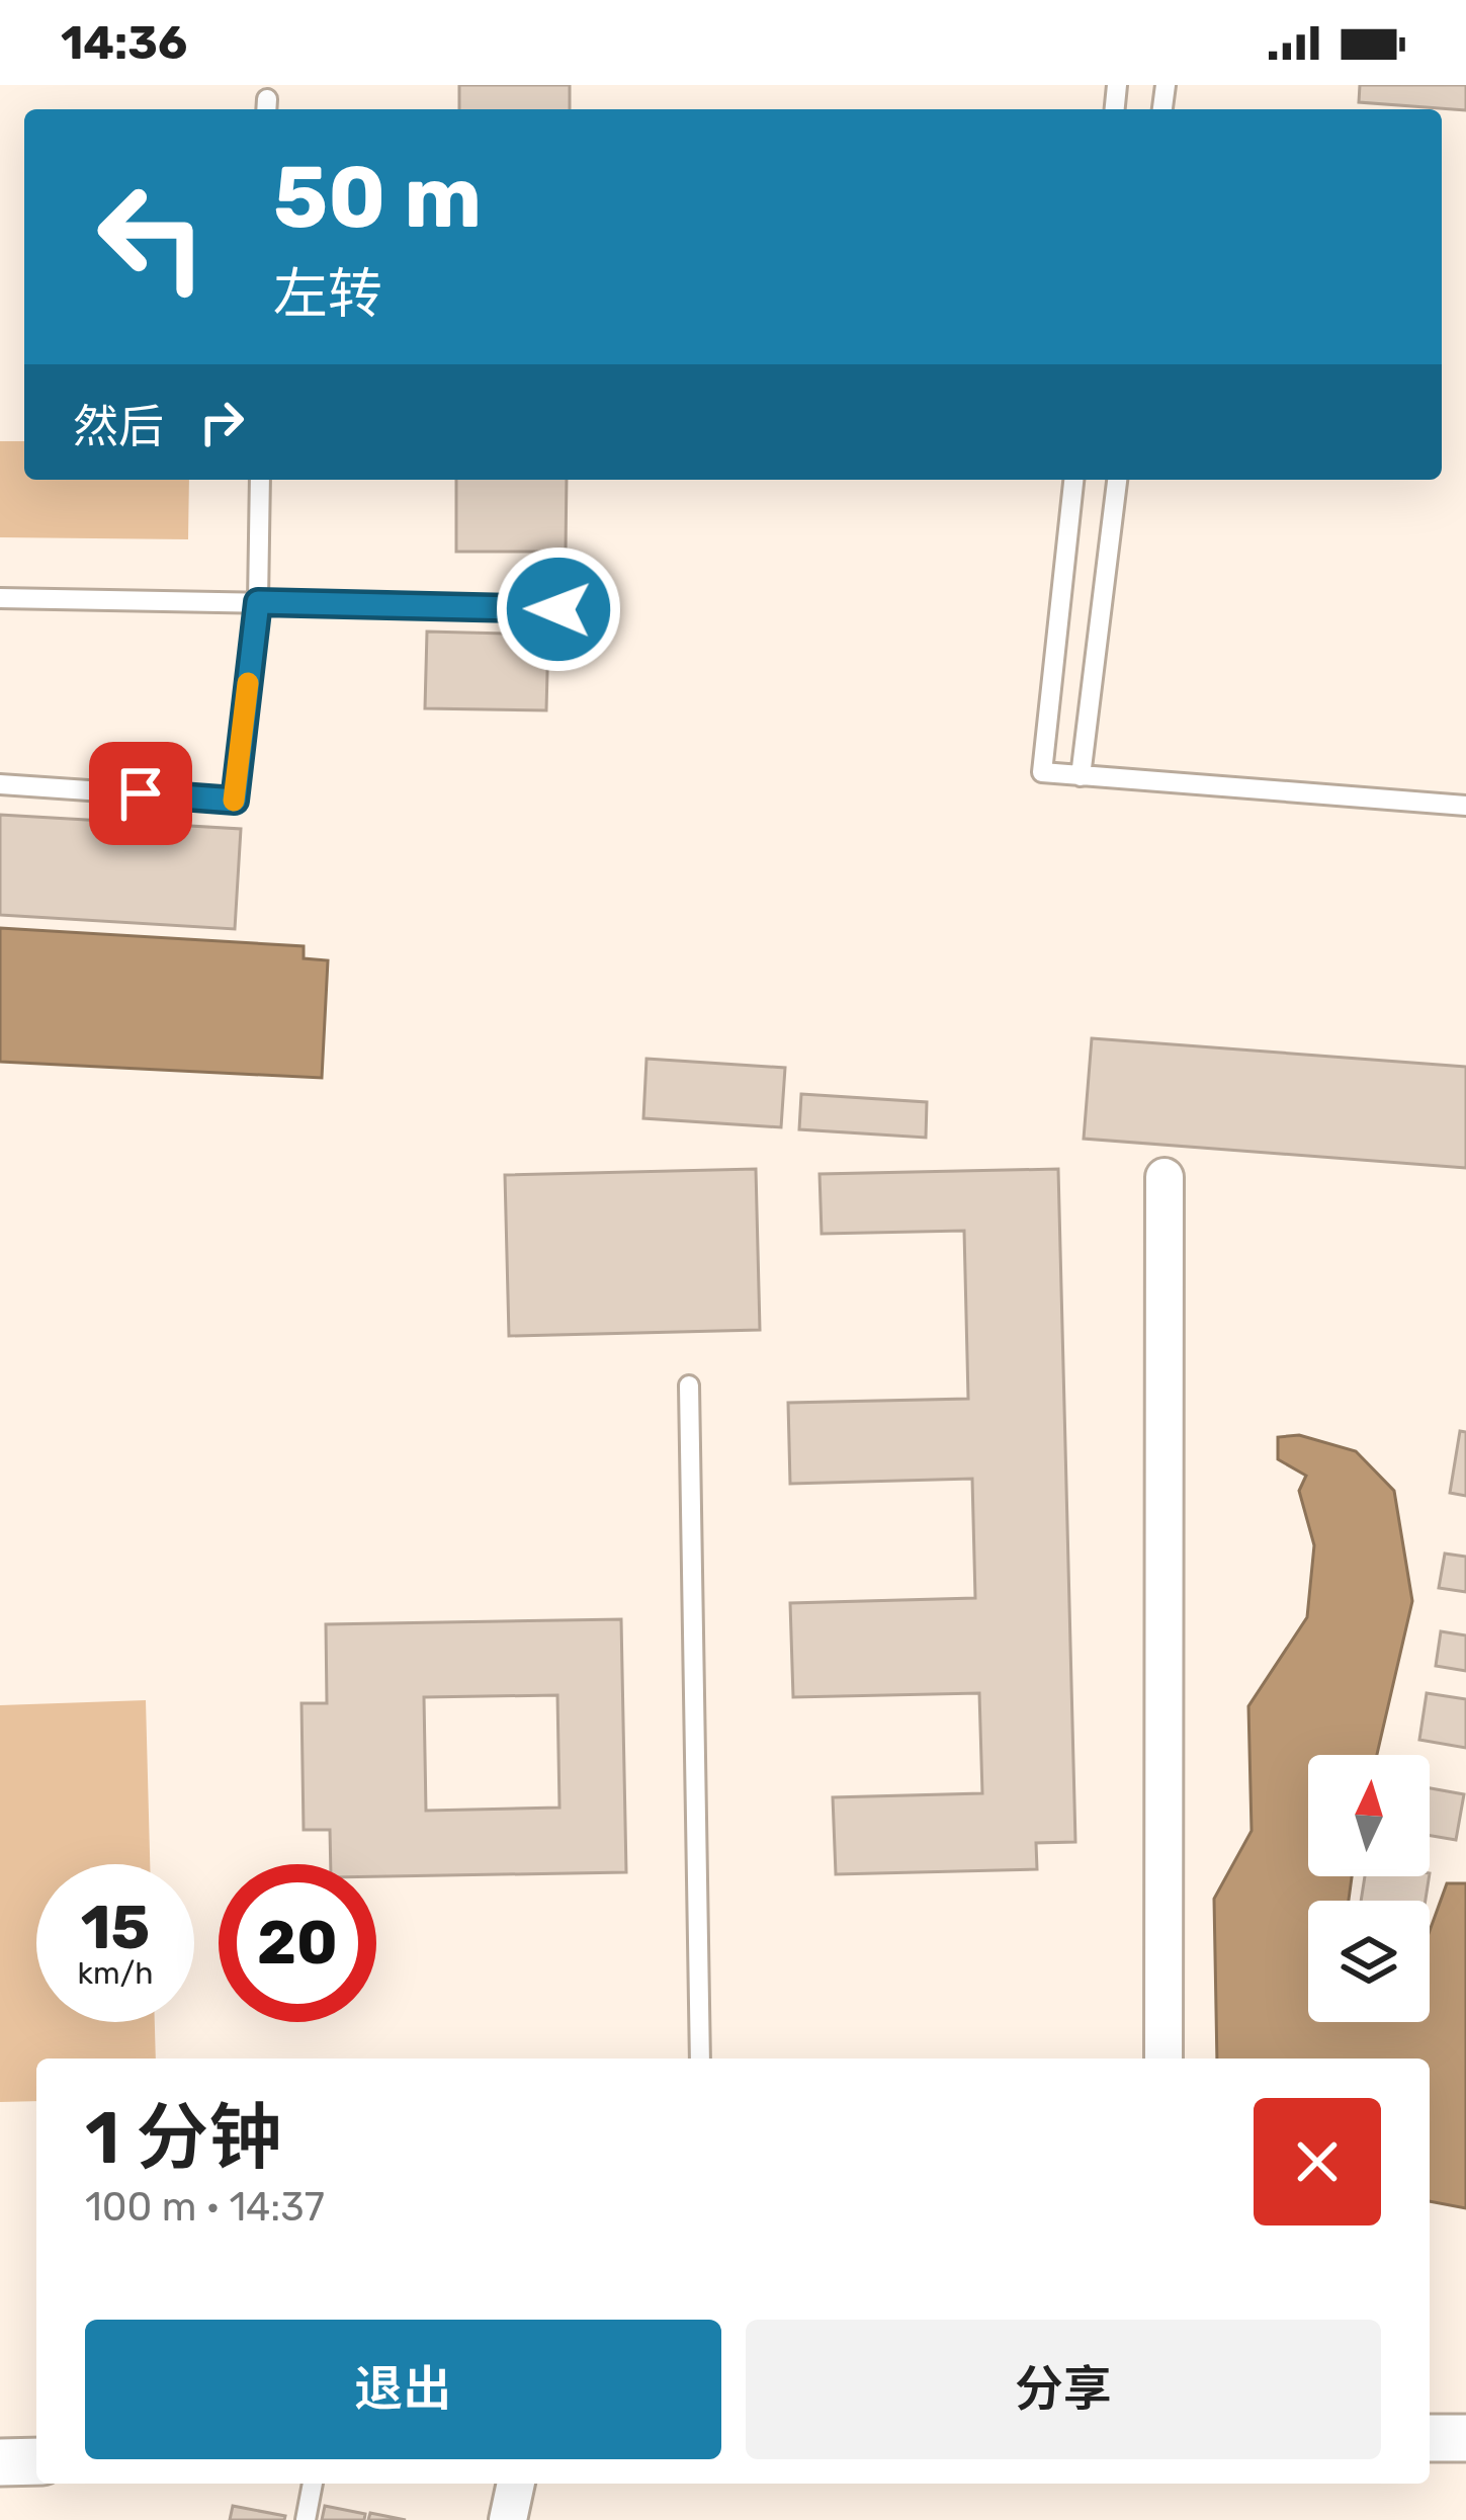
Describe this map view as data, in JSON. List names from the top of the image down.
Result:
{
  "north": "top",
  "page": {
    "status": "14:36",
    "turn": ["50 m", "左转"],
    "then": "然后",
    "speed": "15 km/h",
    "limit": "20",
    "heading": ["1 分钟", "100 m · 14:37"],
    "buttons": ["退出", "分享"]
  }
}
